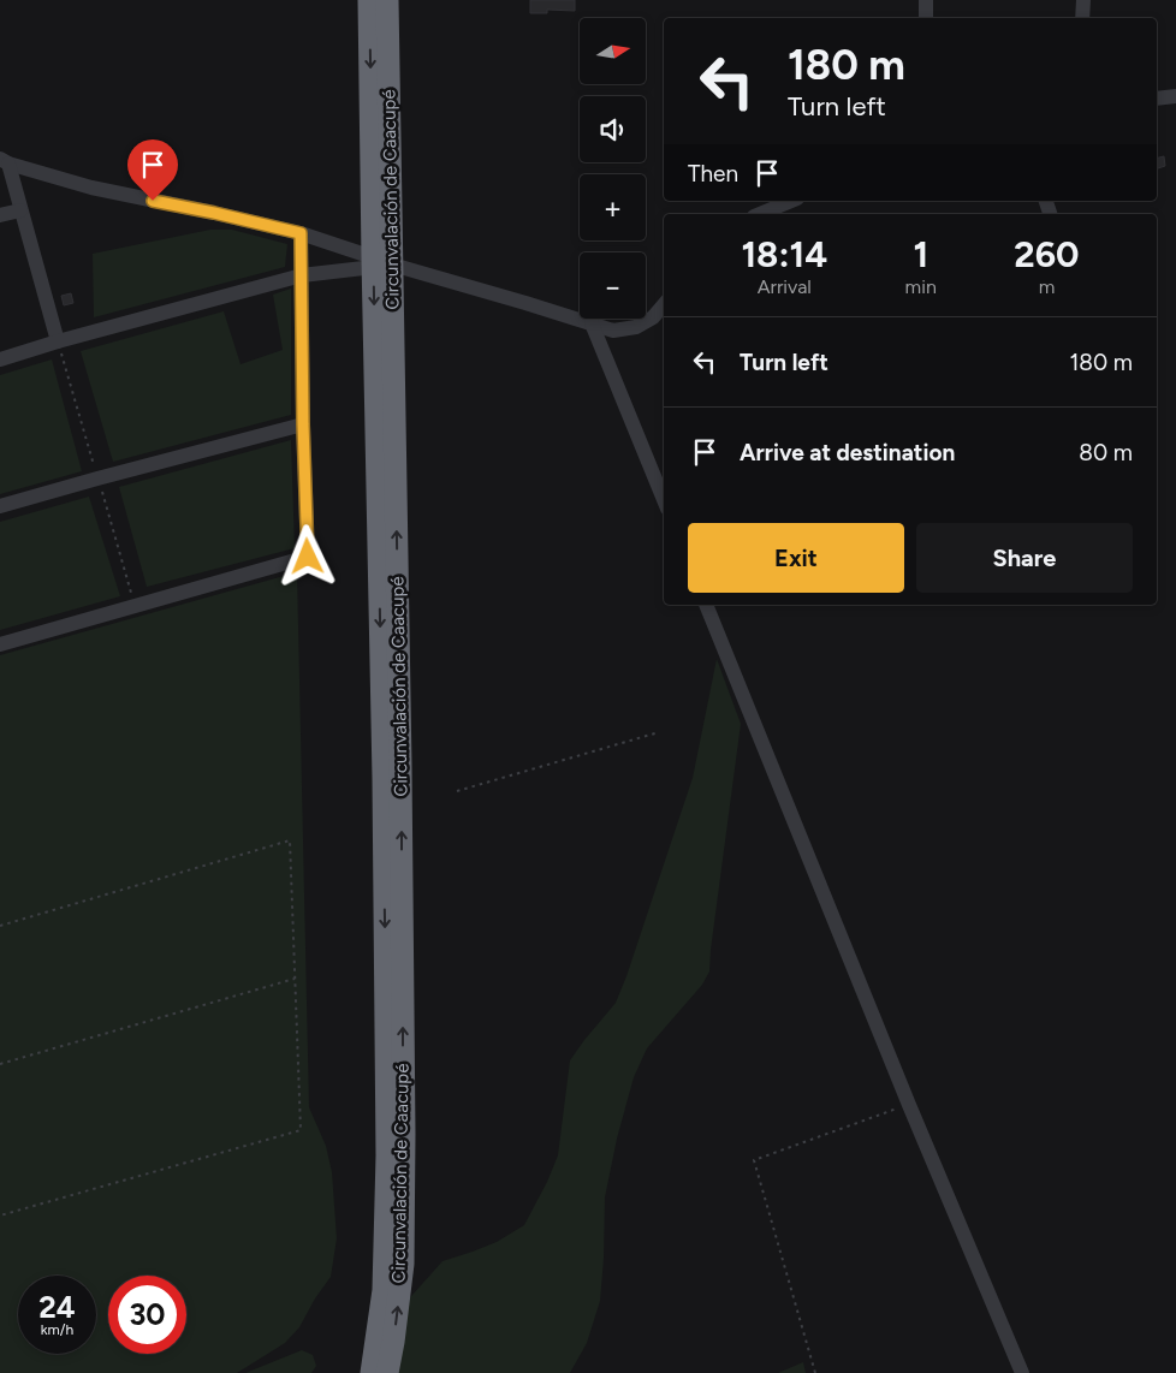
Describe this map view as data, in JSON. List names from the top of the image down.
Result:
{
  "streets": {
    "highway": ["Circunvalación de Caacupé"]
  },
  "north": "right",
  "page": {
    "map_buttons": ["+", "−"],
    "turn": ["180 m", "Turn left"],
    "then": "Then",
    "eta": [
      "18:14",
      "Arrival",
      "1",
      "min",
      "260",
      "m"
    ],
    "list": [
      {
        "name": "Turn left",
        "value": "180 m"
      },
      {
        "name": "Arrive at destination",
        "value": "80 m"
      }
    ],
    "buttons": ["Exit", "Share"],
    "speed": "24 km/h",
    "limit": "30"
  }
}
